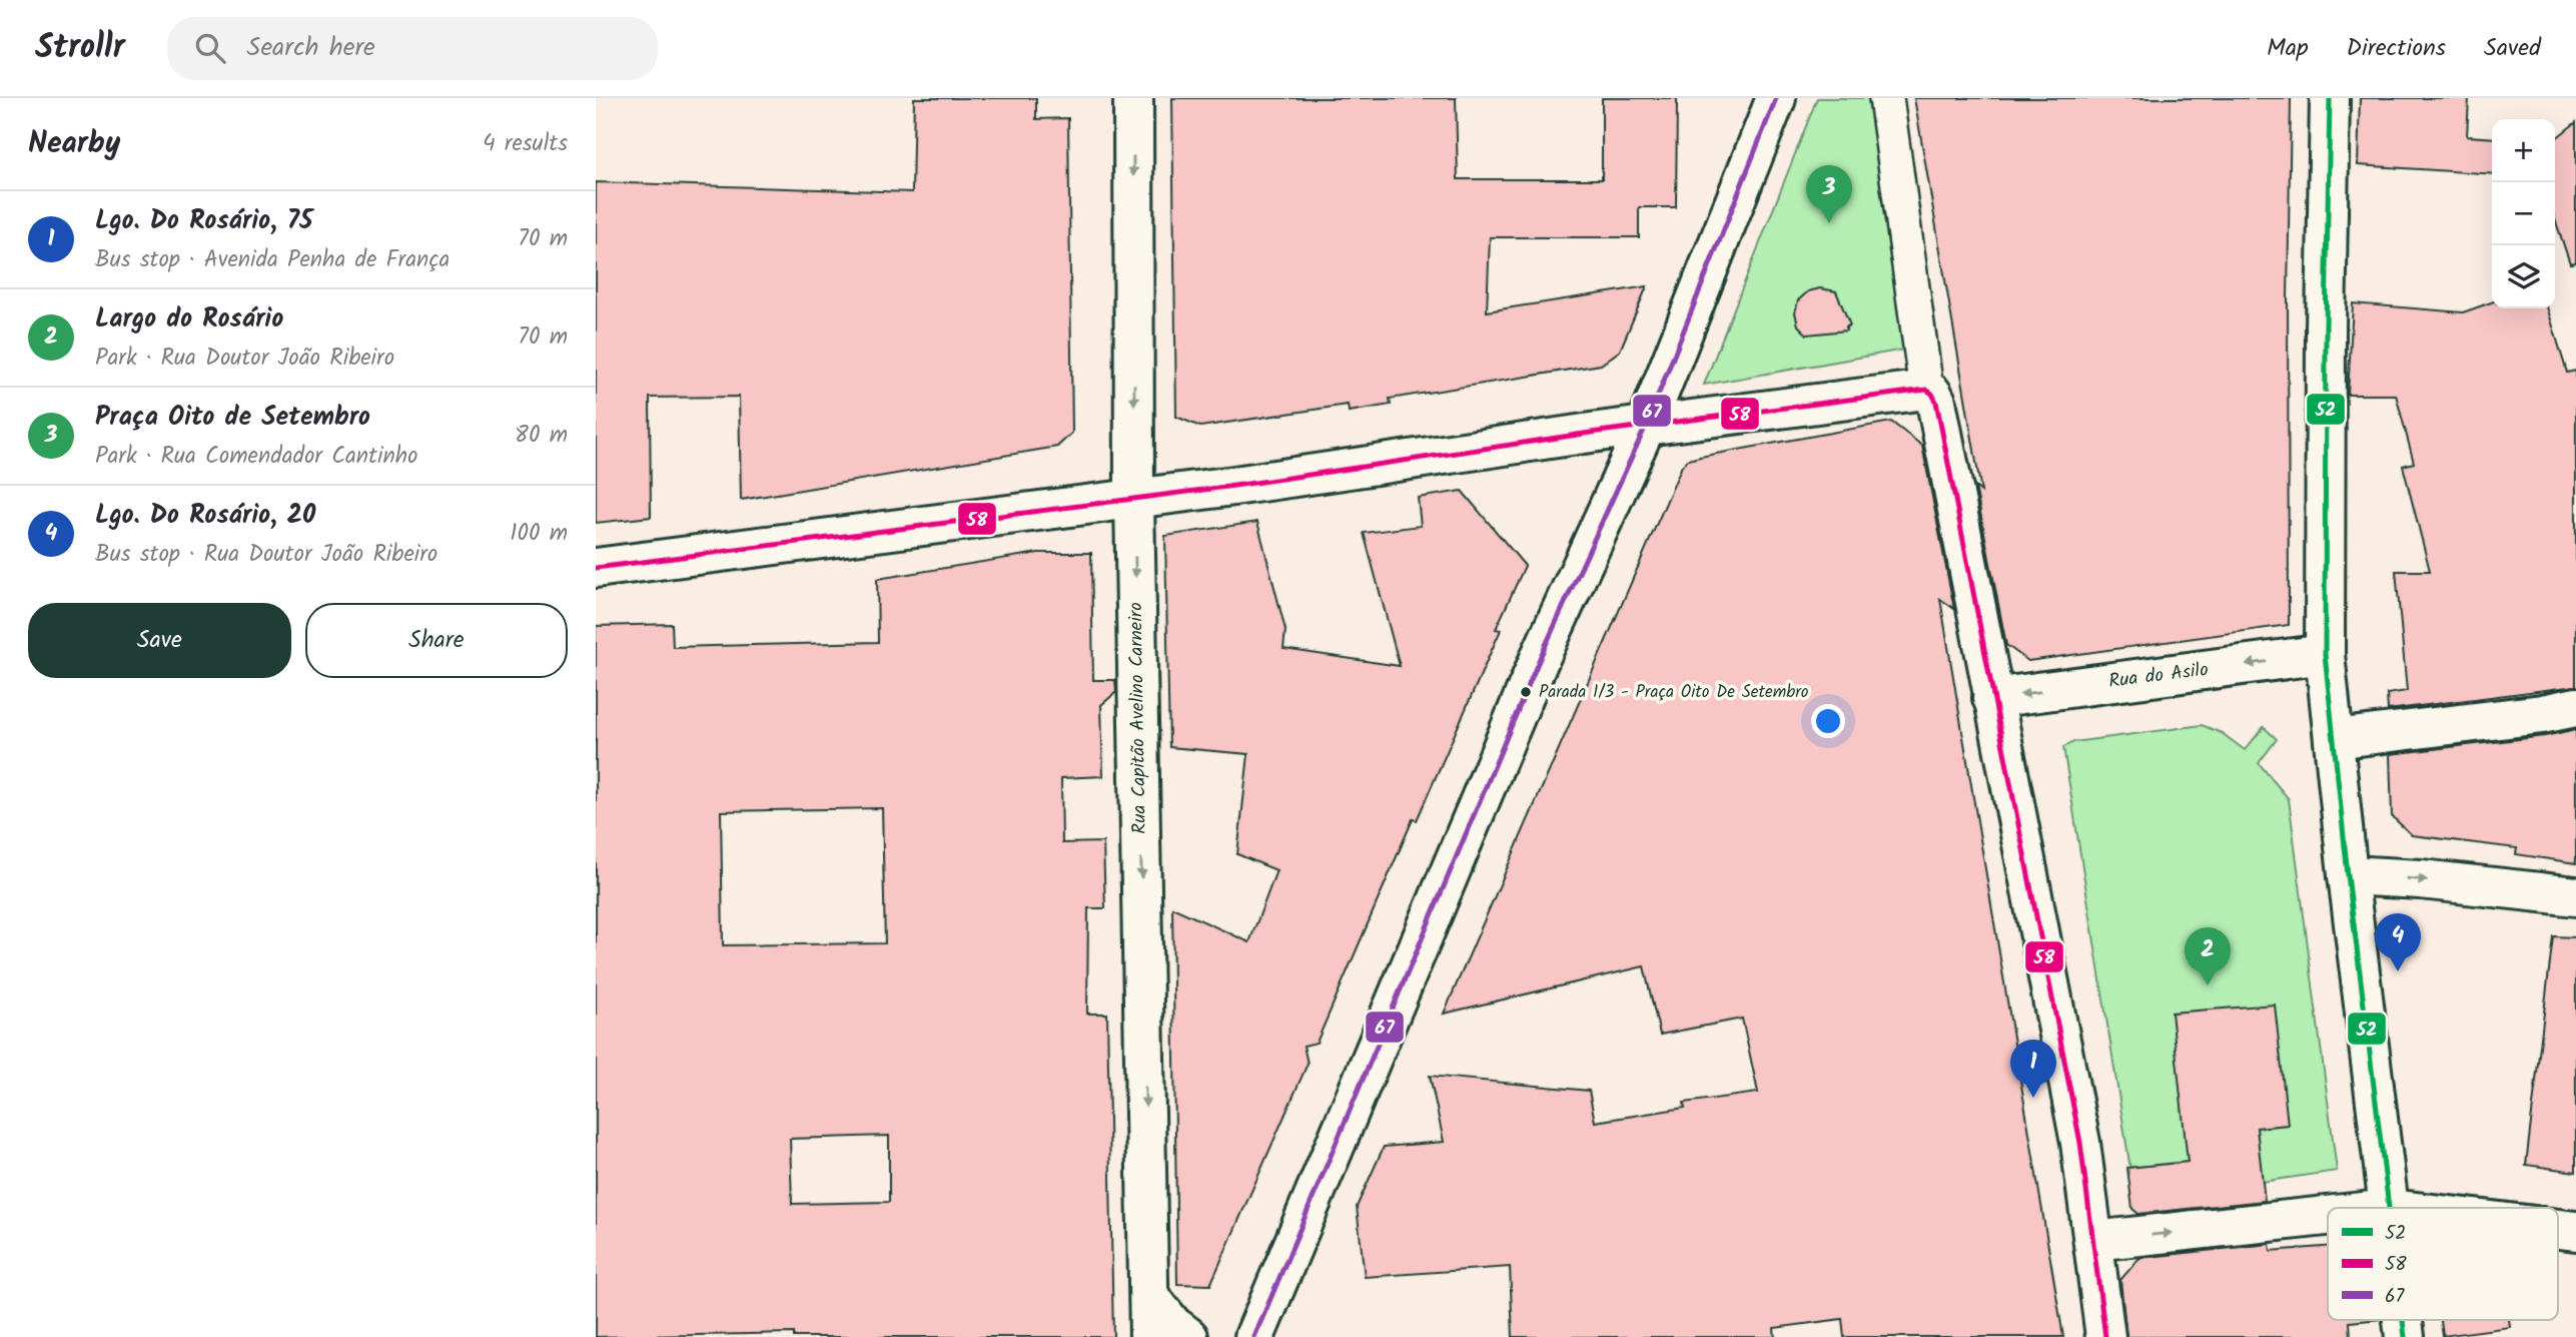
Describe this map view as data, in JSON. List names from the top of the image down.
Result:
{
  "streets": {
    "street": ["Rua do Asilo", "Rua Capitão Avelino Carneiro"]
  },
  "one_way": ["Rua do Asilo"],
  "places": ["Parada 1/3 - Praça Oito De Setembro"],
  "lines": ["transit line 52", "transit line 67", "transit line 58"],
  "legend": ["52", "58", "67"],
  "page": {
    "header": "Strollr",
    "search": "Search here",
    "nav": ["Map", "Directions", "Saved"],
    "heading": ["Nearby", "4 results"],
    "map_buttons": ["+", "−"],
    "pins": [
      "3",
      "4",
      "2",
      "1"
    ],
    "list": [
      {
        "mark": "1",
        "name": "Lgo. Do Rosário, 75",
        "note": "Bus stop · Avenida Penha de França",
        "value": "70 m"
      },
      {
        "mark": "2",
        "name": "Largo do Rosário",
        "note": "Park · Rua Doutor João Ribeiro",
        "value": "70 m"
      },
      {
        "mark": "3",
        "name": "Praça Oito de Setembro",
        "note": "Park · Rua Comendador Cantinho",
        "value": "80 m"
      },
      {
        "mark": "4",
        "name": "Lgo. Do Rosário, 20",
        "note": "Bus stop · Rua Doutor João Ribeiro",
        "value": "100 m"
      }
    ],
    "buttons": ["Save", "Share"]
  }
}
